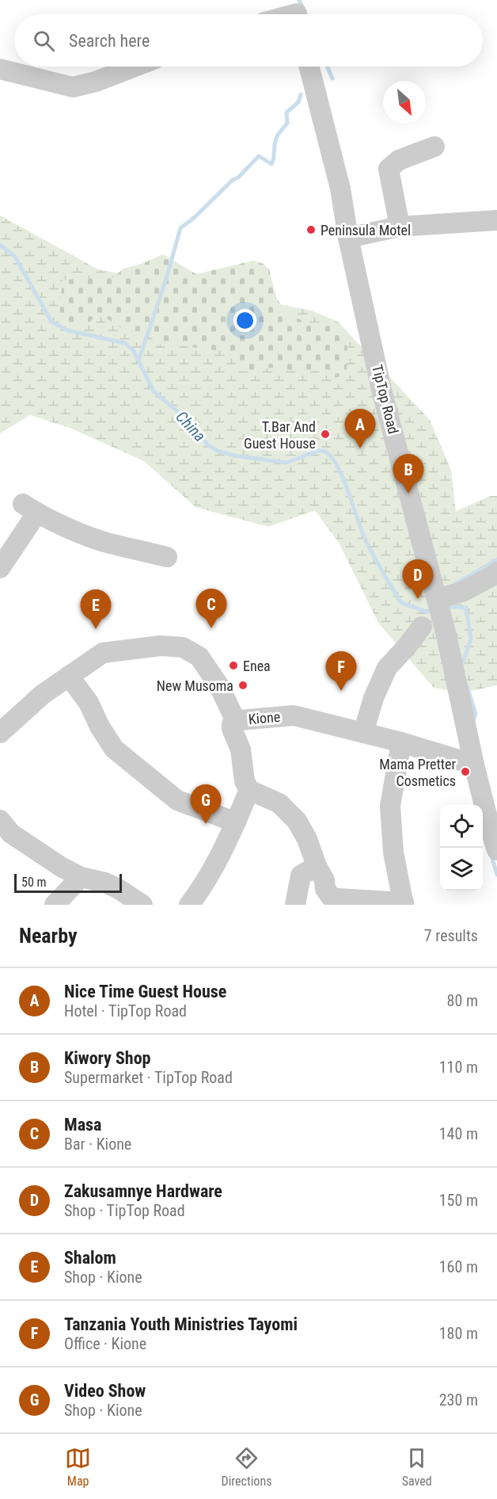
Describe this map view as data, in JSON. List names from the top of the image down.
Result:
{
  "streets": {
    "street": ["TipTop Road", "Kione"]
  },
  "crossings": [
    ["TipTop Road", "Kione"]
  ],
  "water": ["China"],
  "places": [
    "Peninsula Motel",
    "T.Bar And Guest House",
    "Enea",
    "New Musoma",
    "Mama Pretter Cosmetics"
  ],
  "scale_bar": "50 m",
  "north": "bottom right",
  "page": {
    "search": "Search here",
    "pins": [
      "A",
      "B",
      "D",
      "C",
      "E",
      "F",
      "G"
    ],
    "scale": "50 m",
    "heading": ["Nearby", "7 results"],
    "list": [
      {
        "mark": "A",
        "name": "Nice Time Guest House",
        "note": "Hotel · TipTop Road",
        "value": "80 m"
      },
      {
        "mark": "B",
        "name": "Kiwory Shop",
        "note": "Supermarket · TipTop Road",
        "value": "110 m"
      },
      {
        "mark": "C",
        "name": "Masa",
        "note": "Bar · Kione",
        "value": "140 m"
      },
      {
        "mark": "D",
        "name": "Zakusamnye Hardware",
        "note": "Shop · TipTop Road",
        "value": "150 m"
      },
      {
        "mark": "E",
        "name": "Shalom",
        "note": "Shop · Kione",
        "value": "160 m"
      },
      {
        "mark": "F",
        "name": "Tanzania Youth Ministries Tayomi",
        "note": "Office · Kione",
        "value": "180 m"
      },
      {
        "mark": "G",
        "name": "Video Show",
        "note": "Shop · Kione",
        "value": "230 m"
      }
    ],
    "nav": ["Map", "Directions", "Saved"]
  }
}
